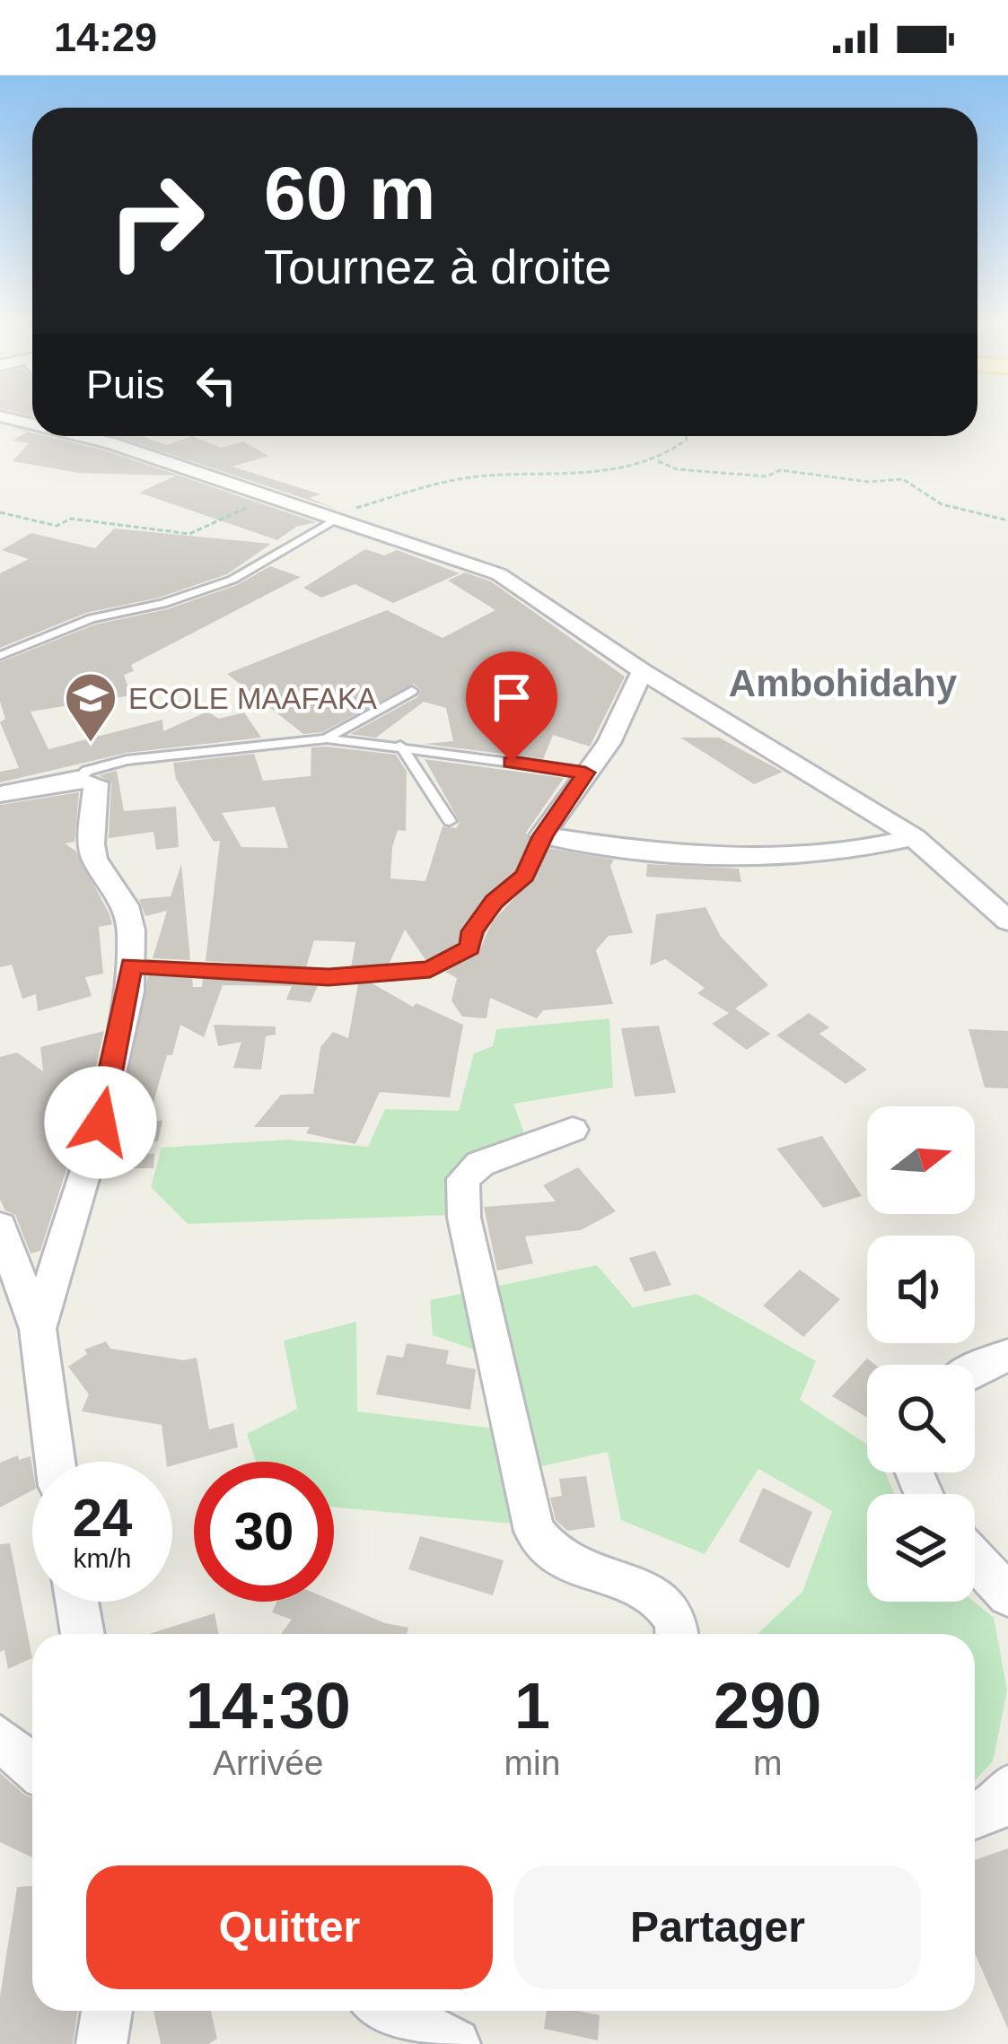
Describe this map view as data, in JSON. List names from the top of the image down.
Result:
{
  "districts": ["Ambohidahy"],
  "places": {
    "school or university": ["ECOLE MAAFAKA"]
  },
  "north": "right",
  "page": {
    "status": "14:29",
    "turn": ["60 m", "Tournez à droite"],
    "then": "Puis",
    "speed": "24 km/h",
    "limit": "30",
    "eta": [
      "14:30",
      "Arrivée",
      "1",
      "min",
      "290",
      "m"
    ],
    "buttons": ["Quitter", "Partager"]
  }
}
